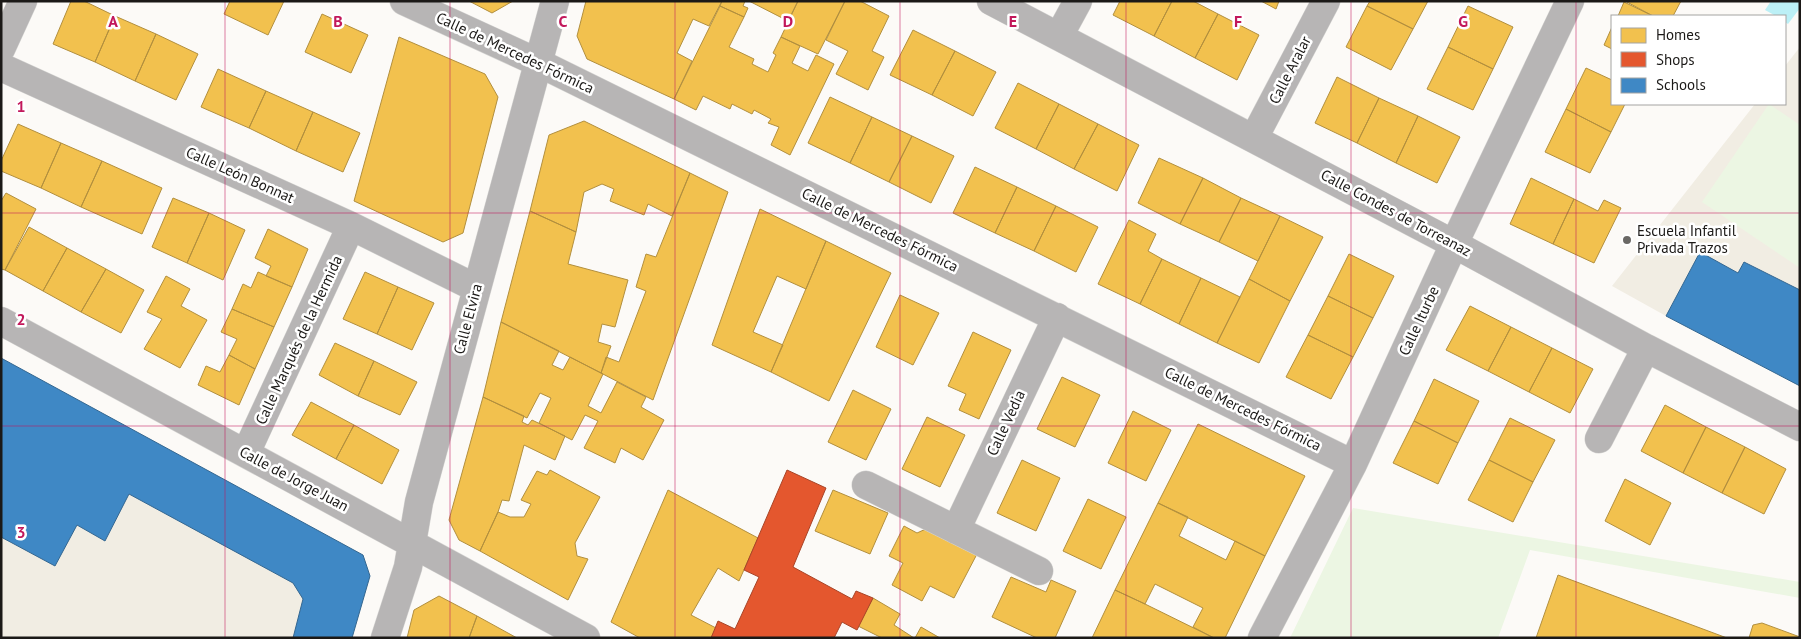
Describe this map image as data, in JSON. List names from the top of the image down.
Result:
{
  "streets": {
    "street": [
      "Calle de Mercedes Fórmica",
      "Calle Aralar",
      "Calle León Bonnat",
      "Calle Condes de Torreanaz",
      "Calle Elvira",
      "Calle Iturbe",
      "Calle Marqués de la Hermida",
      "Calle Vedia",
      "Calle de Jorge Juan"
    ]
  },
  "crossings": [
    ["Calle de Mercedes Fórmica", "Calle Elvira"],
    ["Calle de Mercedes Fórmica", "Calle Iturbe"],
    ["Calle de Mercedes Fórmica", "Calle Vedia"],
    ["Calle Aralar", "Calle Condes de Torreanaz"],
    ["Calle León Bonnat", "Calle Elvira"],
    ["Calle León Bonnat", "Calle Marqués de la Hermida"],
    ["Calle Condes de Torreanaz", "Calle Iturbe"],
    ["Calle Elvira", "Calle de Jorge Juan"],
    ["Calle Marqués de la Hermida", "Calle de Jorge Juan"]
  ],
  "places": ["Escuela Infantil Privada Trazos"],
  "legend": ["Homes", "Shops", "Schools"],
  "grid": {
    "columns": [
      "A",
      "B",
      "C",
      "D",
      "E",
      "F",
      "G"
    ],
    "rows": ["1", "2", "3"]
  }
}
